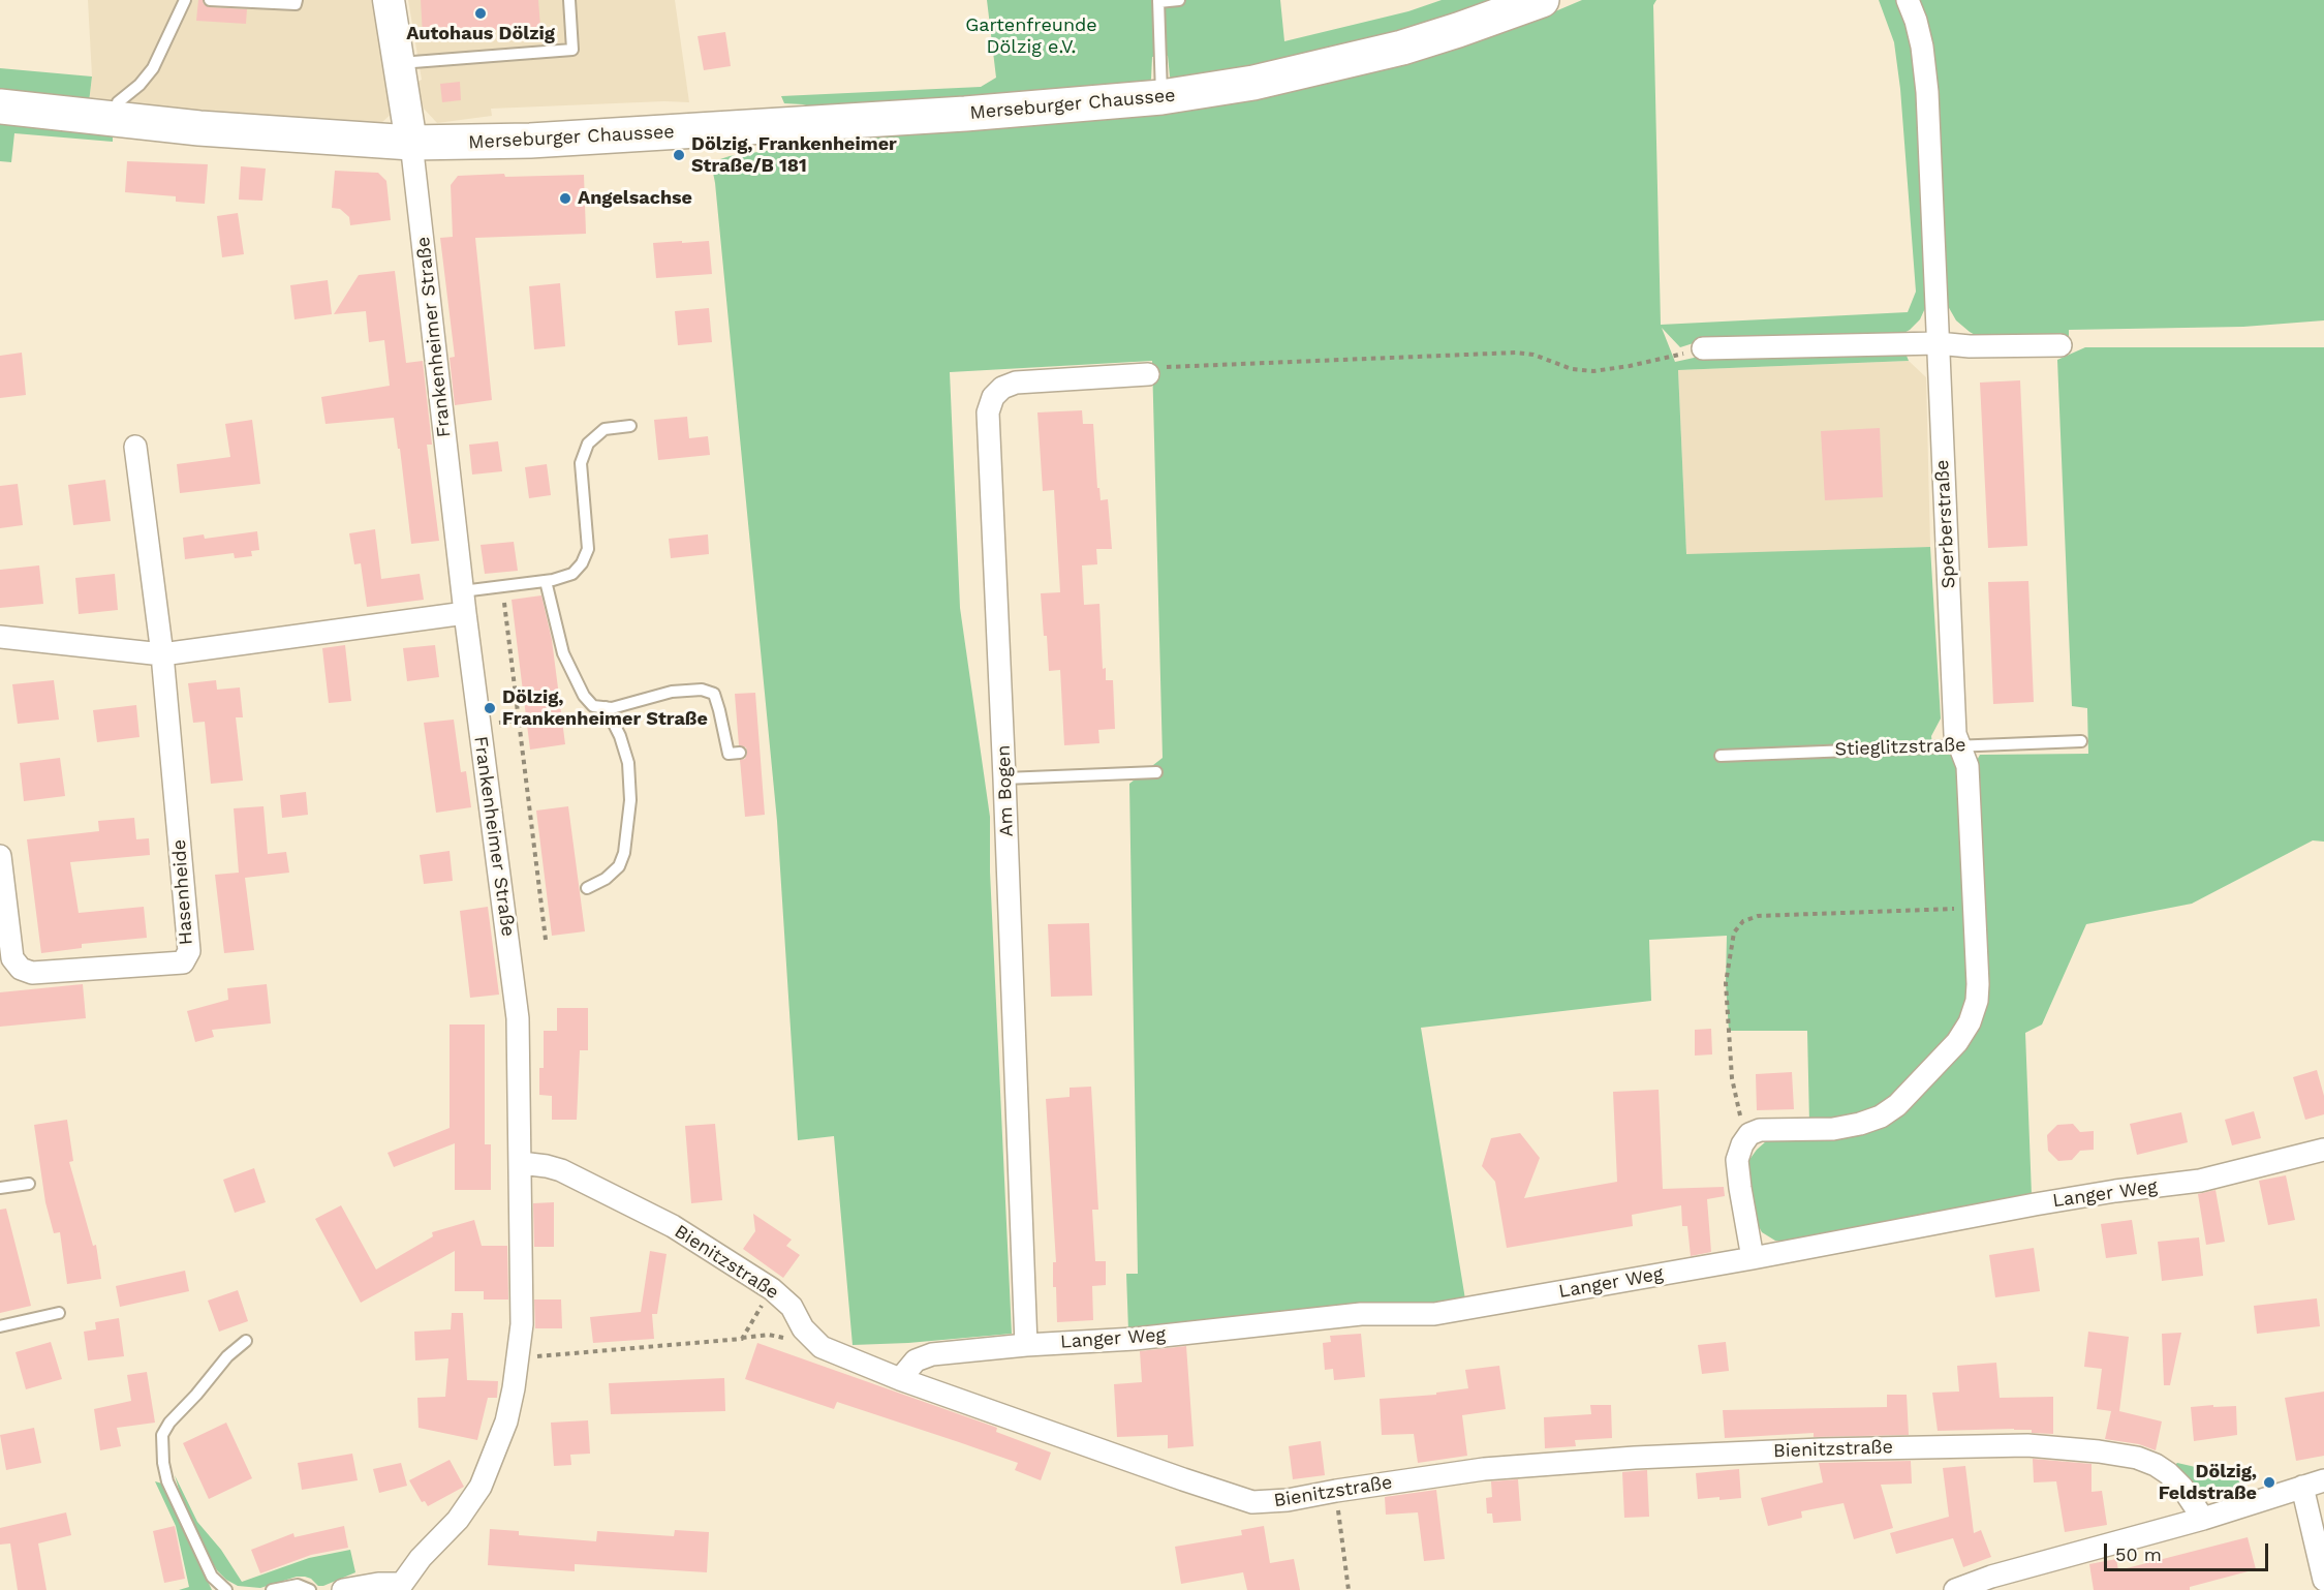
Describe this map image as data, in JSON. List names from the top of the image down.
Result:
{
  "streets": {
    "main road": ["Merseburger Chaussee"],
    "street": [
      "Frankenheimer Straße",
      "Sperberstraße",
      "Am Bogen",
      "Hasenheide",
      "Langer Weg",
      "Bienitzstraße"
    ],
    "lane": ["Stieglitzstraße"]
  },
  "crossings": [
    ["Merseburger Chaussee", "Frankenheimer Straße"],
    ["Frankenheimer Straße", "Bienitzstraße"],
    ["Sperberstraße", "Stieglitzstraße"],
    ["Am Bogen", "Langer Weg"],
    ["Langer Weg", "Bienitzstraße"]
  ],
  "parks": ["Gartenfreunde Dölzig e.V."],
  "places": [
    "Autohaus Dölzig",
    "Dölzig, Frankenheimer Straße/B 181",
    "Angelsachse",
    "Dölzig, Frankenheimer Straße",
    "Dölzig, Feldstraße"
  ],
  "scale_bar": "50 m"
}
